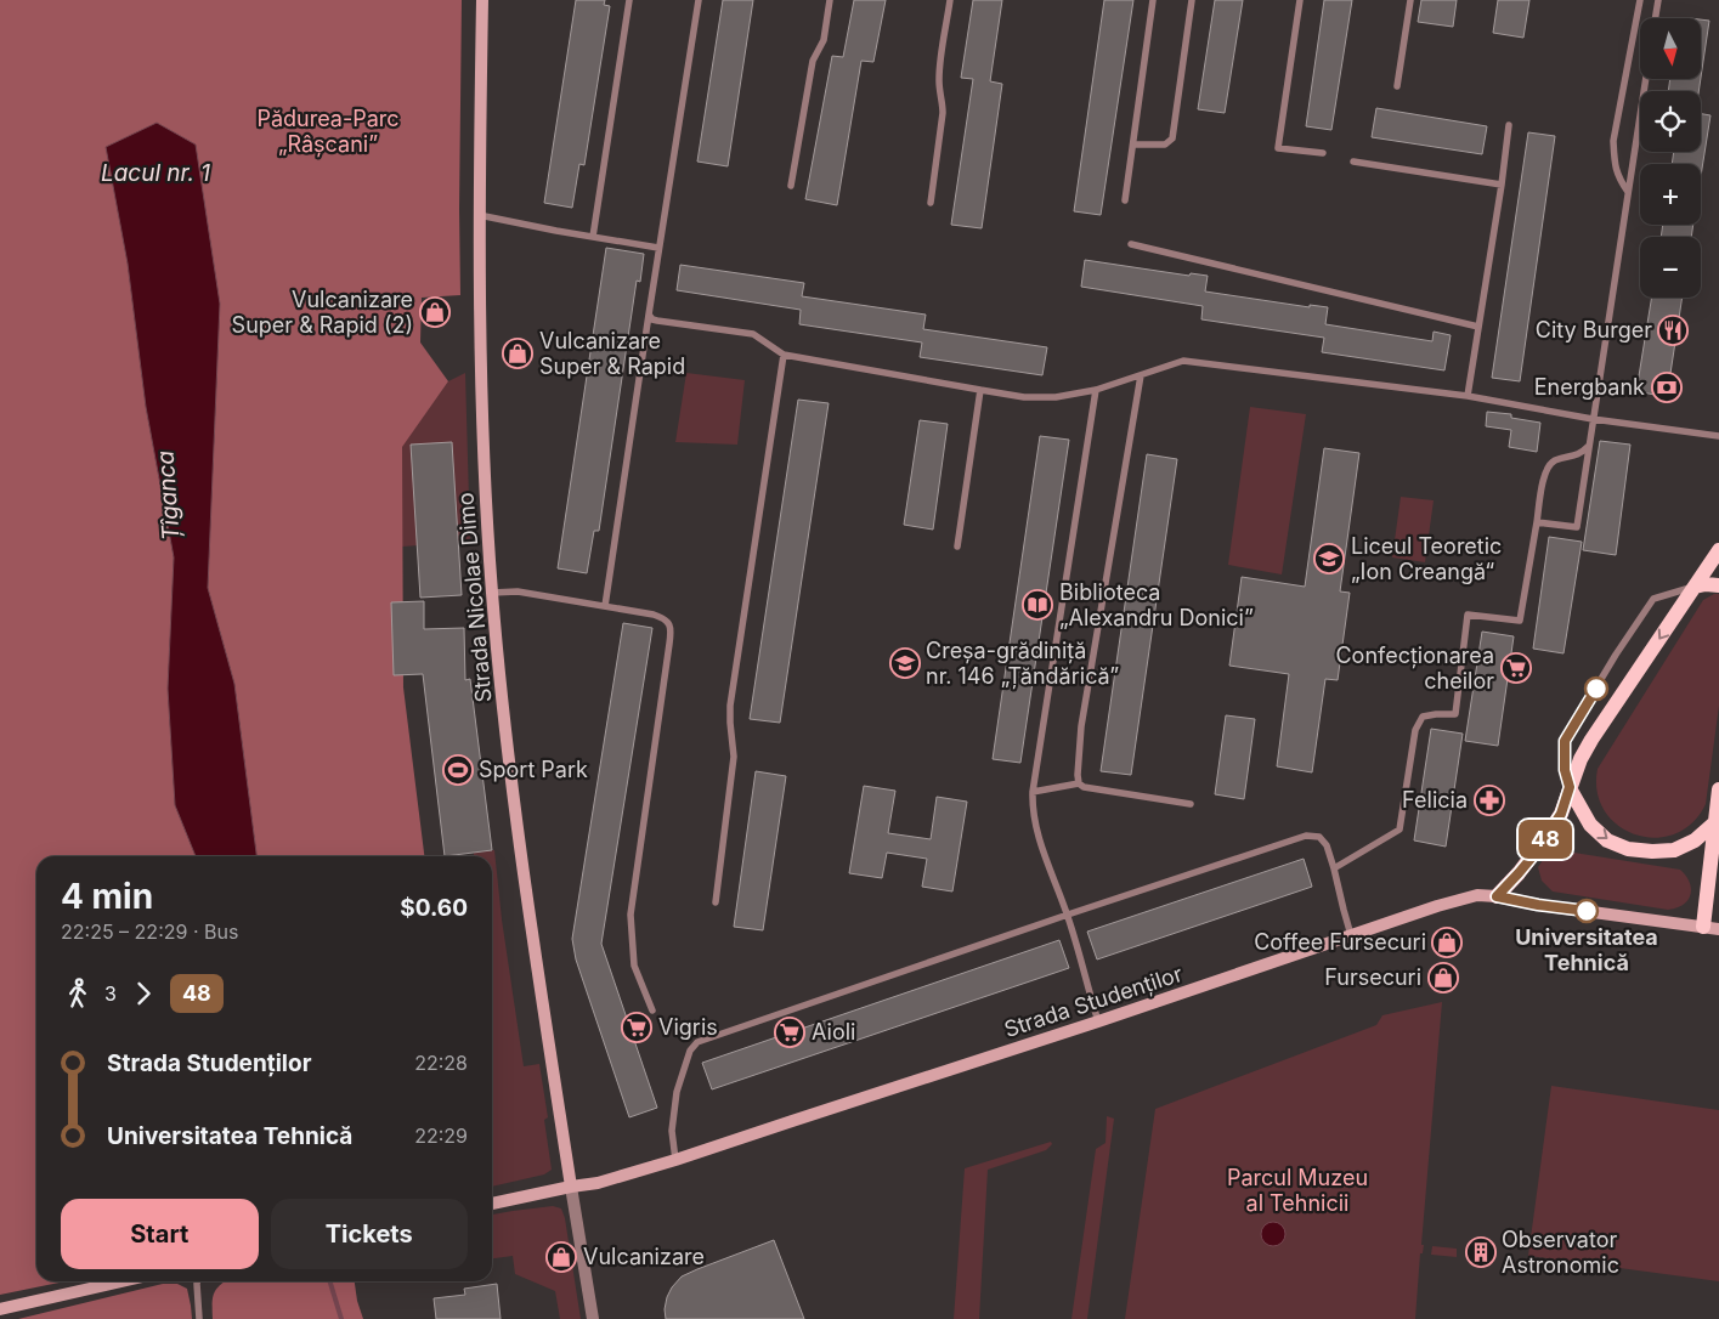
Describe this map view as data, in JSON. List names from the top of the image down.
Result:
{
  "streets": {
    "main road": ["Strada Nicolae Dimo", "Strada Studenților"]
  },
  "crossings": [
    ["Strada Nicolae Dimo", "Strada Studenților"]
  ],
  "water": ["Lacul nr. 1", "Țîganca"],
  "parks": ["Pădurea-Parc „Râșcani”", "Parcul Muzeu al Tehnicii"],
  "places": {
    "shop": [
      "Vulcanizare Super & Rapid (2)",
      "Vulcanizare Super & Rapid",
      "Coffee Fursecuri",
      "Fursecuri",
      "Vulcanizare"
    ],
    "restaurant": ["City Burger"],
    "bank": ["Energbank"],
    "school or university": ["Liceul Teoretic „Ion Creangă“", "Creșa-grădiniță nr. 146 „Țăndărică”"],
    "library": ["Biblioteca „Alexandru Donici”"],
    "supermarket": ["Confecționarea cheilor", "Vigris", "Aioli"],
    "sports": ["Sport Park"],
    "pharmacy": ["Felicia"],
    "other": ["Universitatea Tehnică"],
    "building": ["Observator Astronomic"]
  },
  "lines": ["bus line 48"],
  "north": "bottom",
  "page": {
    "on_map": "48",
    "map_buttons": ["+", "−"],
    "heading": ["4 min", "22:25 – 22:29 · Bus", "$0.60"],
    "legs": ["3", "48"],
    "list": [
      {
        "name": "Strada Studenților",
        "value": "22:28"
      },
      {
        "name": "Universitatea Tehnică",
        "value": "22:29"
      }
    ],
    "buttons": ["Start", "Tickets"]
  }
}
